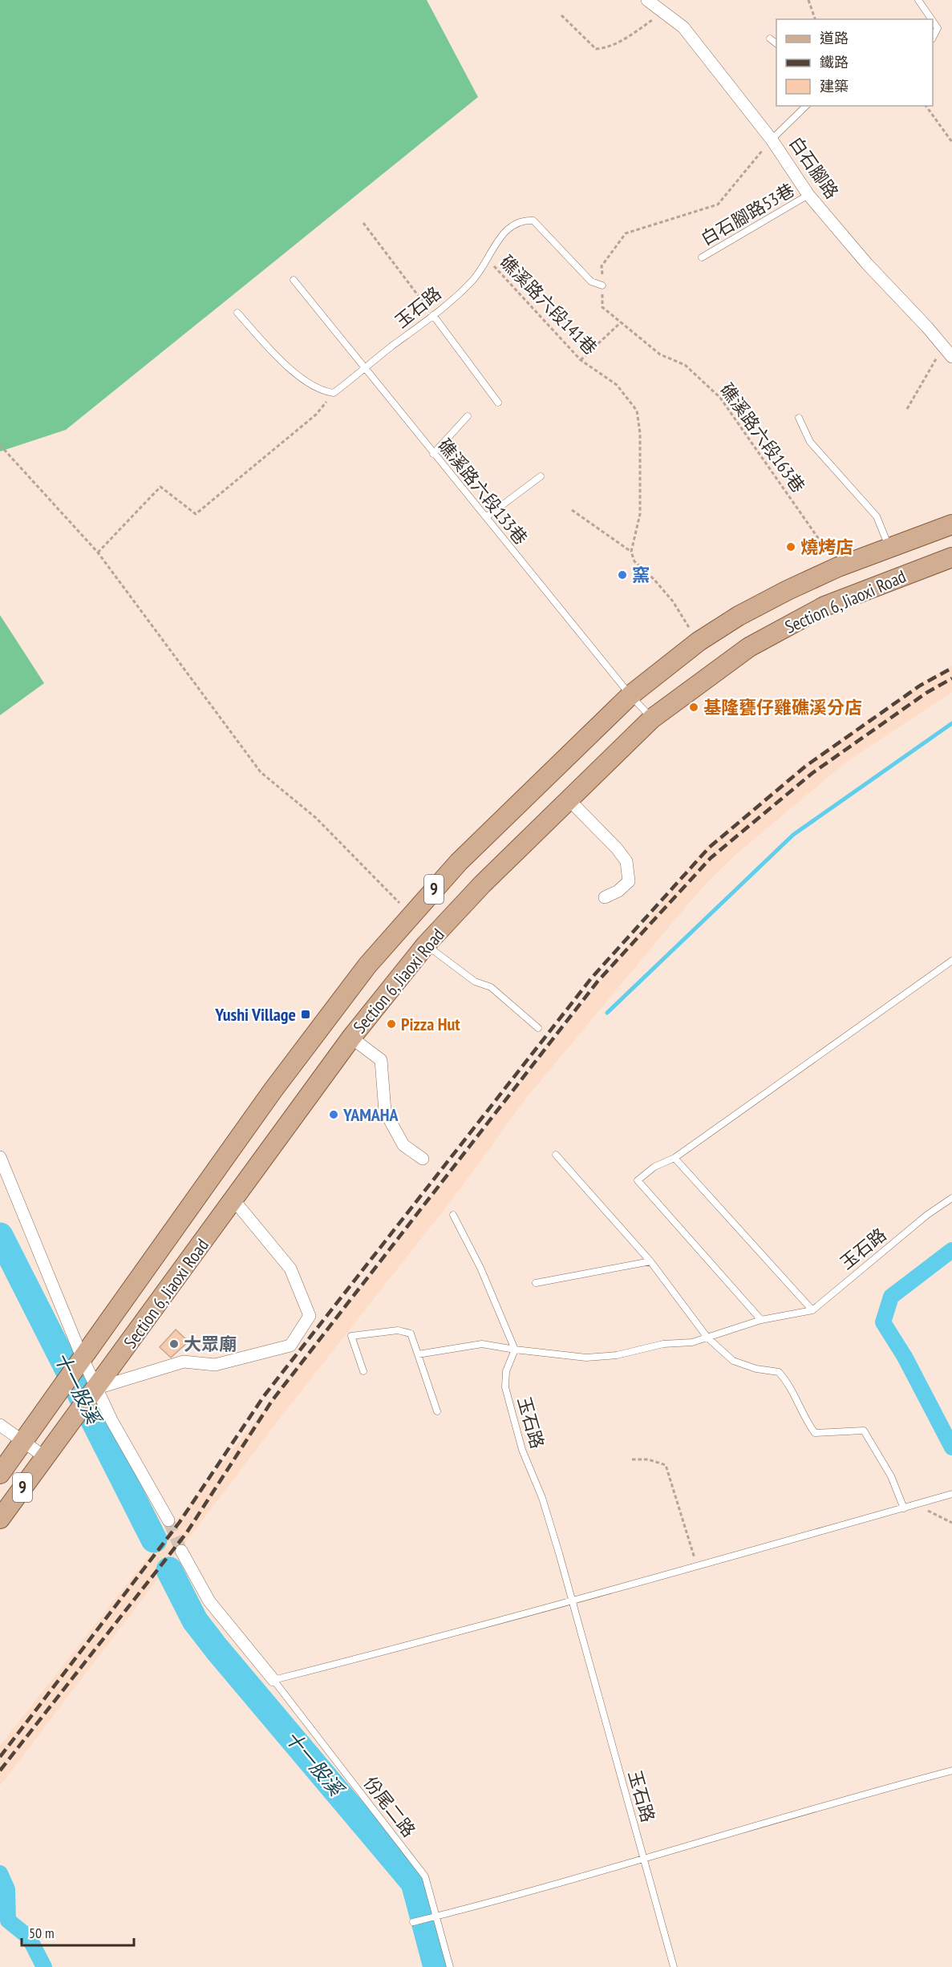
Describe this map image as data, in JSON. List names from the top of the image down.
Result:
{
  "streets": {
    "main road": ["Section 6, Jiaoxi Road", "9"],
    "street": ["白石腳路"],
    "lane": [
      "白石腳路53巷",
      "玉石路",
      "礁溪路六段133巷",
      "份尾二路"
    ],
    "path": ["礁溪路六段141巷", "礁溪路六段163巷"]
  },
  "crossings": [
    ["白石腳路", "白石腳路53巷"],
    ["礁溪路六段141巷", "玉石路"],
    ["玉石路", "礁溪路六段163巷"],
    ["玉石路", "礁溪路六段133巷"],
    ["礁溪路六段163巷", "Section 6, Jiaoxi Road"],
    ["礁溪路六段133巷", "Section 6, Jiaoxi Road"],
    ["Section 6, Jiaoxi Road", "9"]
  ],
  "water": ["十一股溪"],
  "places": {
    "other": [
      "燒烤店",
      "窯",
      "基隆甕仔雞礁溪分店",
      "Pizza Hut",
      "YAMAHA",
      "大眾廟"
    ],
    "transit": ["Yushi Village"]
  },
  "legend": ["道路", "鐵路", "建築"],
  "scale_bar": "50 m"
}
